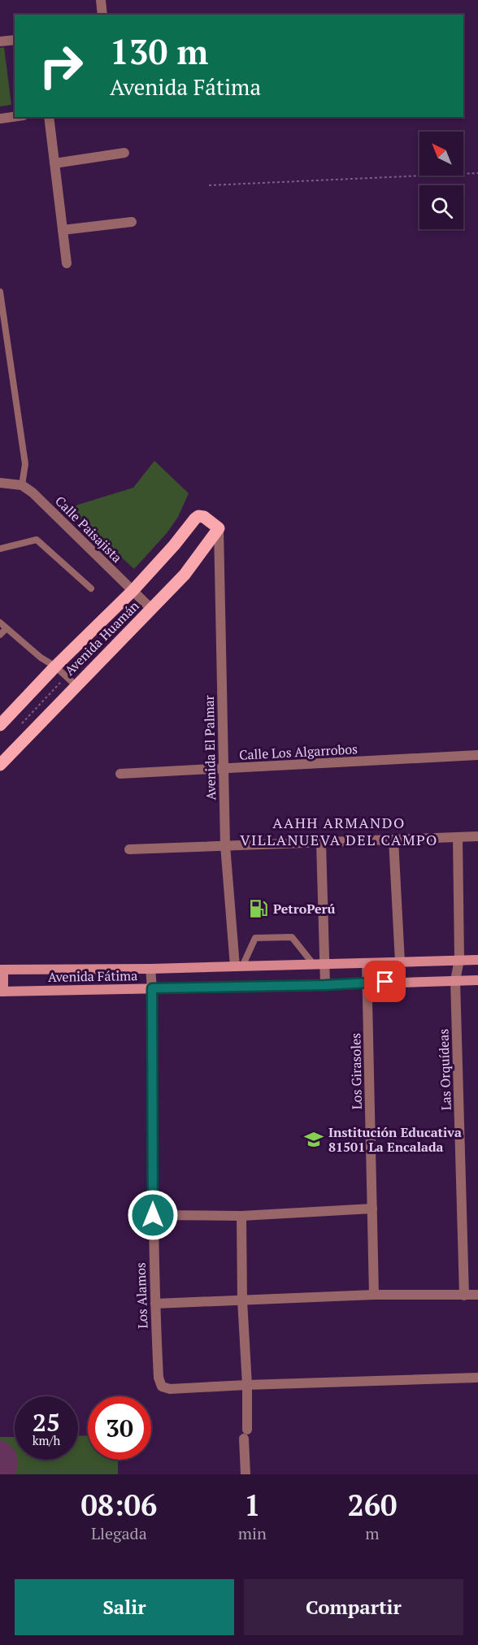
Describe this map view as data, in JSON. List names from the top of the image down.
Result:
{
  "streets": {
    "main road": ["Avenida Huamán", "Avenida Fátima"],
    "street": [
      "Calle Paisajista",
      "Avenida El Palmar",
      "Calle Los Algarrobos",
      "Las Orquídeas",
      "Los Girasoles",
      "Los Alamos"
    ]
  },
  "crossings": [
    ["Calle Paisajista", "Avenida Huamán"],
    ["Avenida Huamán", "Avenida El Palmar"],
    ["Avenida El Palmar", "Calle Los Algarrobos"],
    ["Avenida El Palmar", "Avenida Fátima"],
    ["Avenida Fátima", "Las Orquídeas"],
    ["Avenida Fátima", "Los Girasoles"],
    ["Avenida Fátima", "Los Alamos"]
  ],
  "districts": ["AAHH ARMANDO VILLANUEVA DEL CAMPO"],
  "places": {
    "fuel station": ["PetroPerú"],
    "school or university": ["Institución Educativa 81501 La Encalada"]
  },
  "north": "top left",
  "page": {
    "turn": ["130 m", "Avenida Fátima"],
    "speed": "25 km/h",
    "limit": "30",
    "eta": [
      "08:06",
      "Llegada",
      "1",
      "min",
      "260",
      "m"
    ],
    "buttons": ["Salir", "Compartir"]
  }
}
